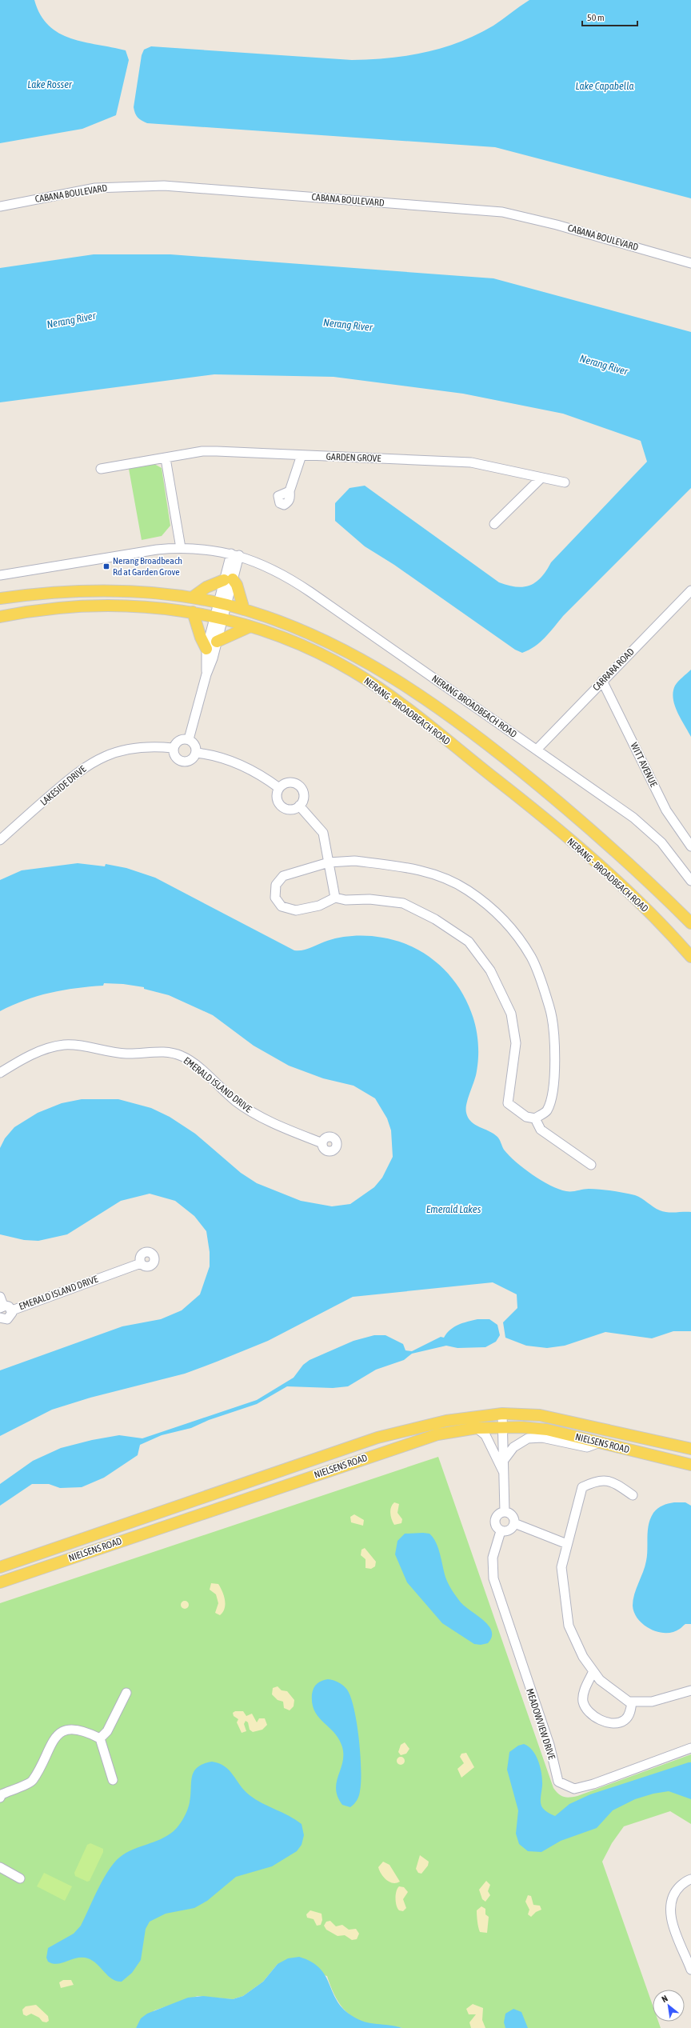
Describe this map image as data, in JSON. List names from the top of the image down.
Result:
{
  "streets": {
    "main road": ["NERANG - BROADBEACH ROAD", "NIELSENS ROAD"],
    "street": [
      "CABANA BOULEVARD",
      "GARDEN GROVE",
      "CARRARA ROAD",
      "NERANG BROADBEACH ROAD",
      "WITT AVENUE",
      "LAKESIDE DRIVE",
      "EMERALD ISLAND DRIVE",
      "MEADOWVIEW DRIVE"
    ]
  },
  "crossings": [
    ["CARRARA ROAD", "NERANG BROADBEACH ROAD"],
    ["CARRARA ROAD", "WITT AVENUE"]
  ],
  "water": [
    "Lake Rosser",
    "Lake Capabella",
    "Nerang River",
    "Emerald Lakes"
  ],
  "places": {
    "transit": ["Nerang Broadbeach Rd at Garden Grove"]
  },
  "scale_bar": "50 m",
  "north": "top left"
}
